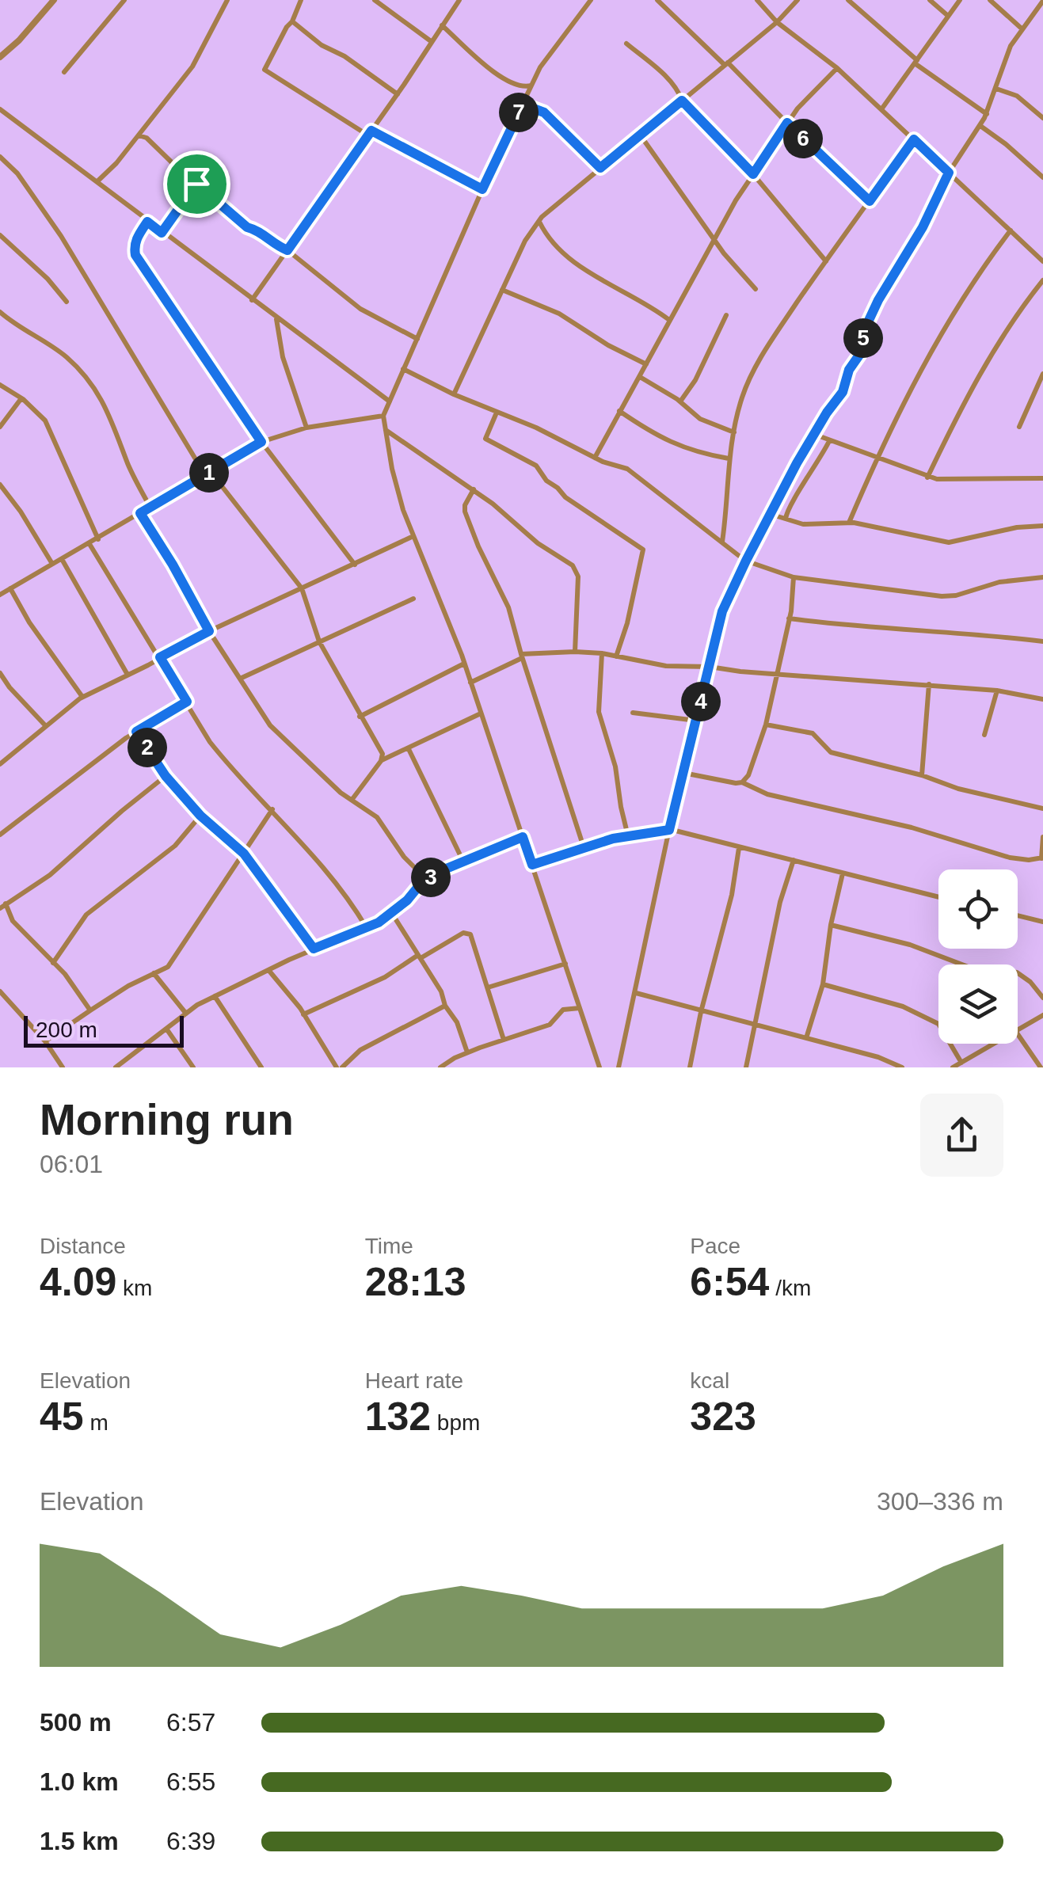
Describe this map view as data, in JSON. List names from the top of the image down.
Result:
{
  "scale_bar": "200 m",
  "page": {
    "pins": [
      "7",
      "6",
      "5",
      "1",
      "4",
      "2",
      "3"
    ],
    "scale": "200 m",
    "heading": ["Morning run", "06:01"],
    "stats": [
      ["Distance", "4.09 km"],
      ["Time", "28:13"],
      ["Pace", "6:54 /km"],
      ["Elevation", "45 m"],
      ["Heart rate", "132 bpm"],
      ["kcal", "323"]
    ],
    "chart": ["Elevation", "300–336 m"],
    "list": [
      {
        "name": "500 m",
        "note": "6:57"
      },
      {
        "name": "1.0 km",
        "note": "6:55"
      },
      {
        "name": "1.5 km",
        "note": "6:39"
      }
    ]
  }
}
